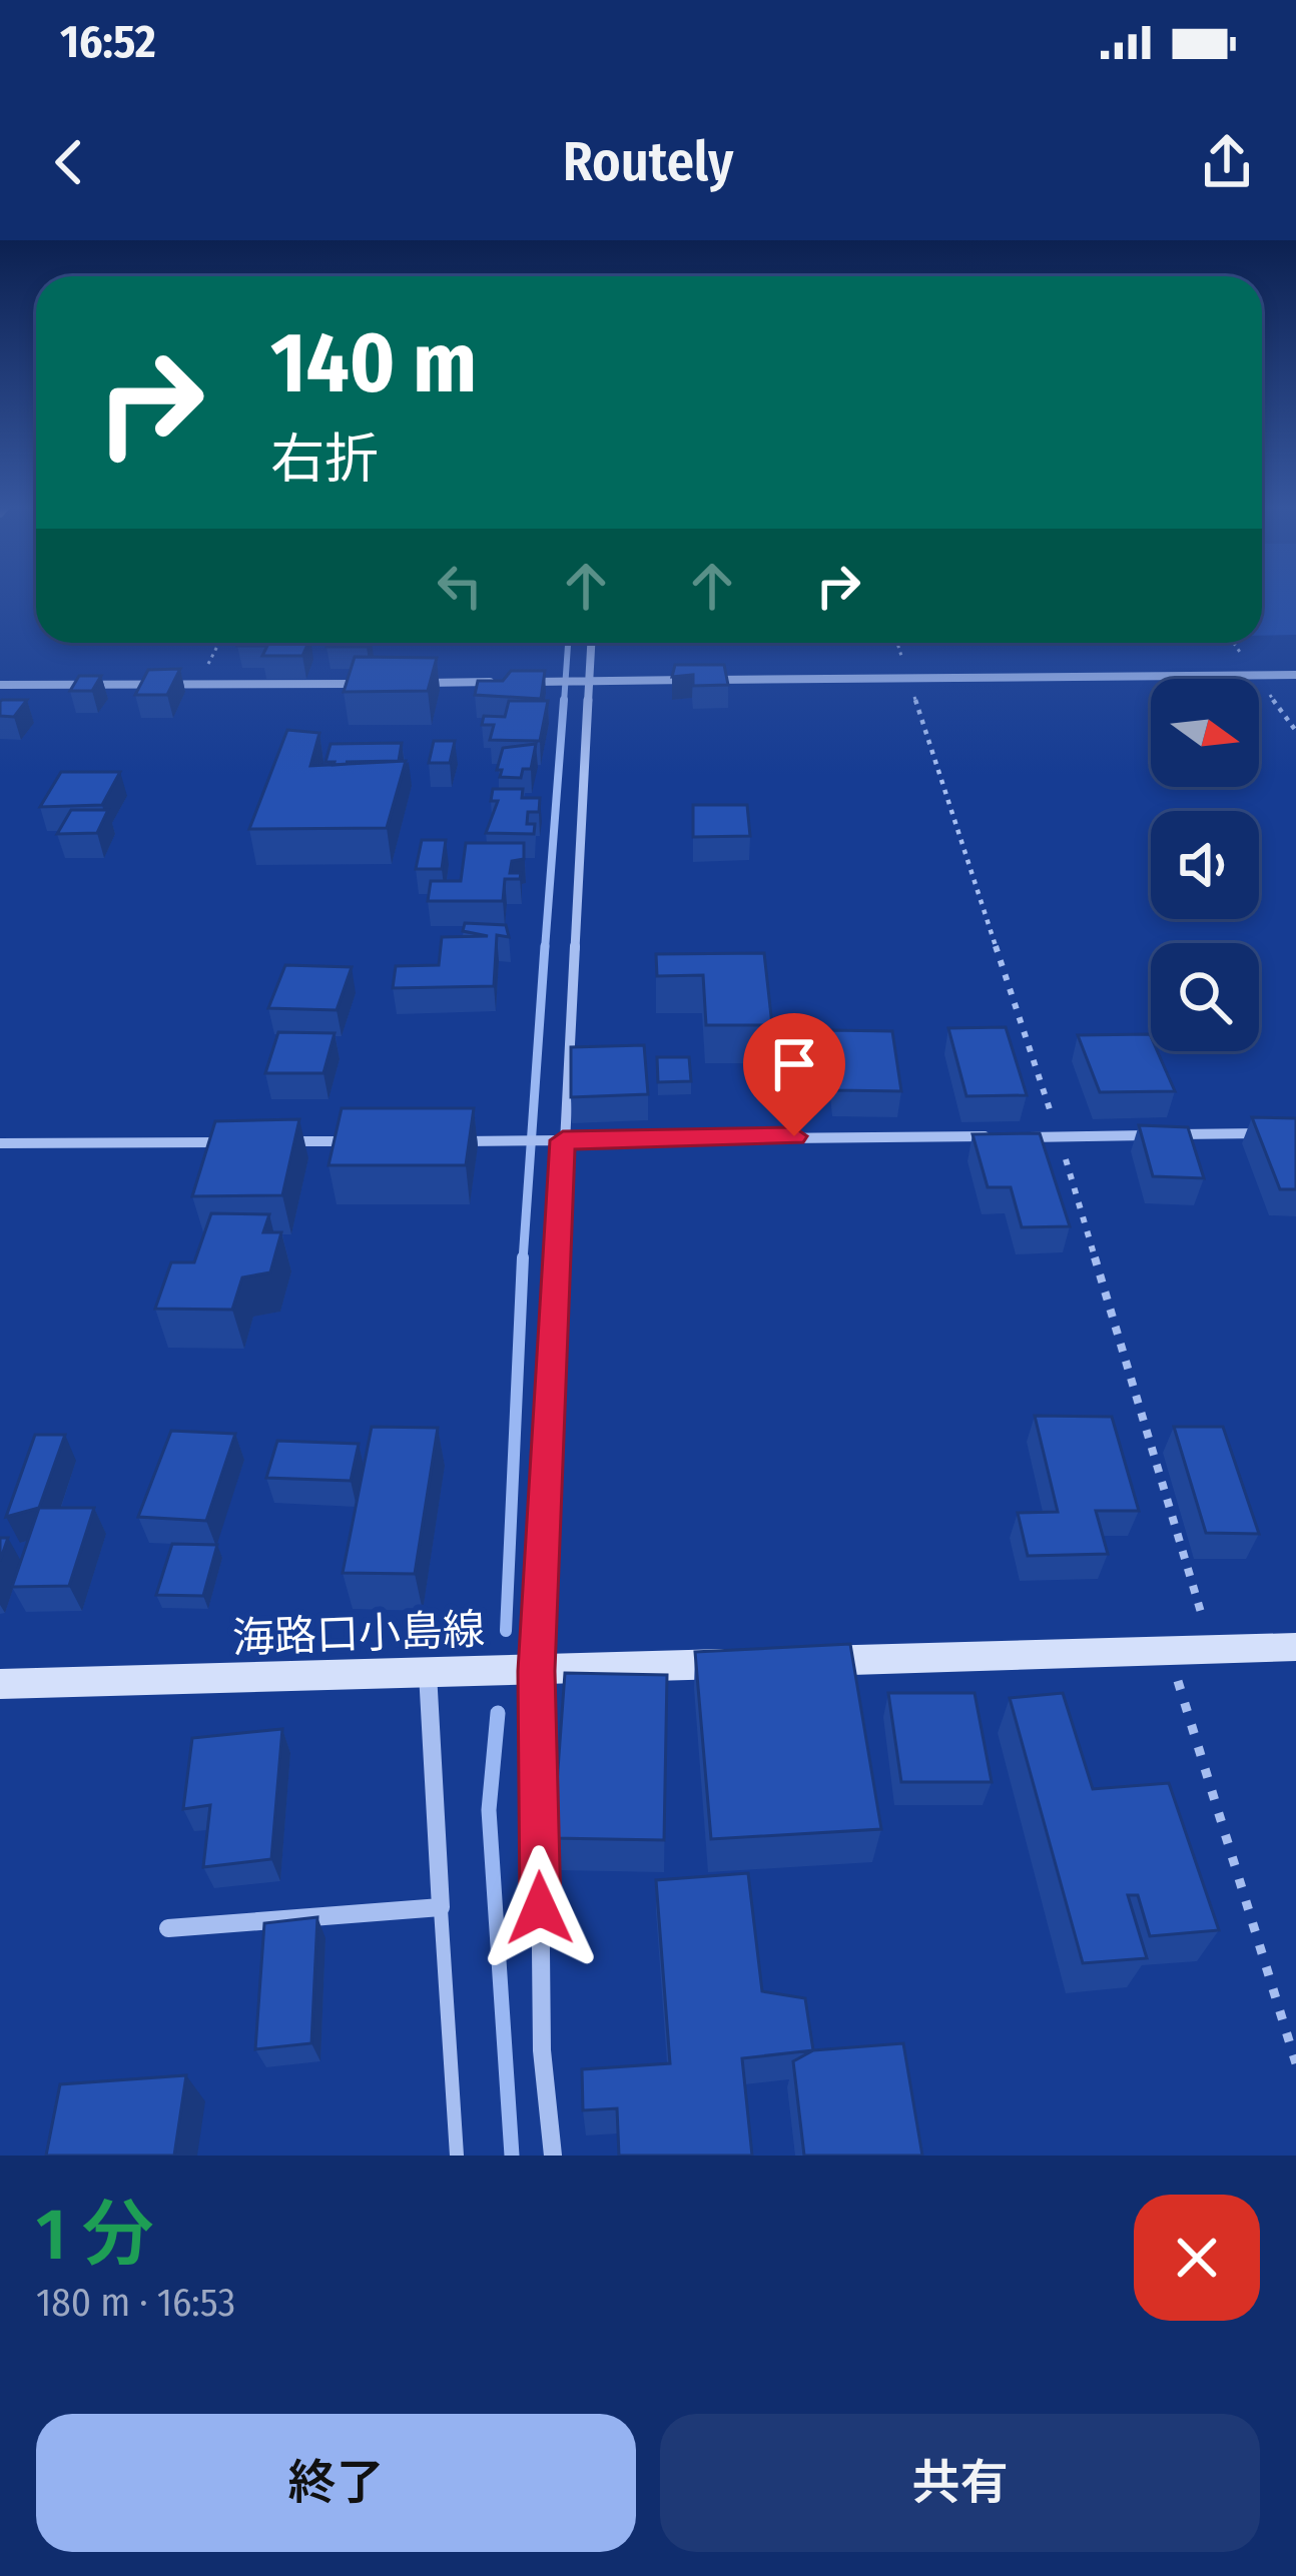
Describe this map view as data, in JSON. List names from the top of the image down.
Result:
{
  "streets": {
    "main road": ["海路口小島線"]
  },
  "north": "right",
  "page": {
    "status": "16:52",
    "header": "Routely",
    "turn": ["140 m", "右折"],
    "heading": ["1 分", "180 m · 16:53"],
    "buttons": ["終了", "共有"]
  }
}
